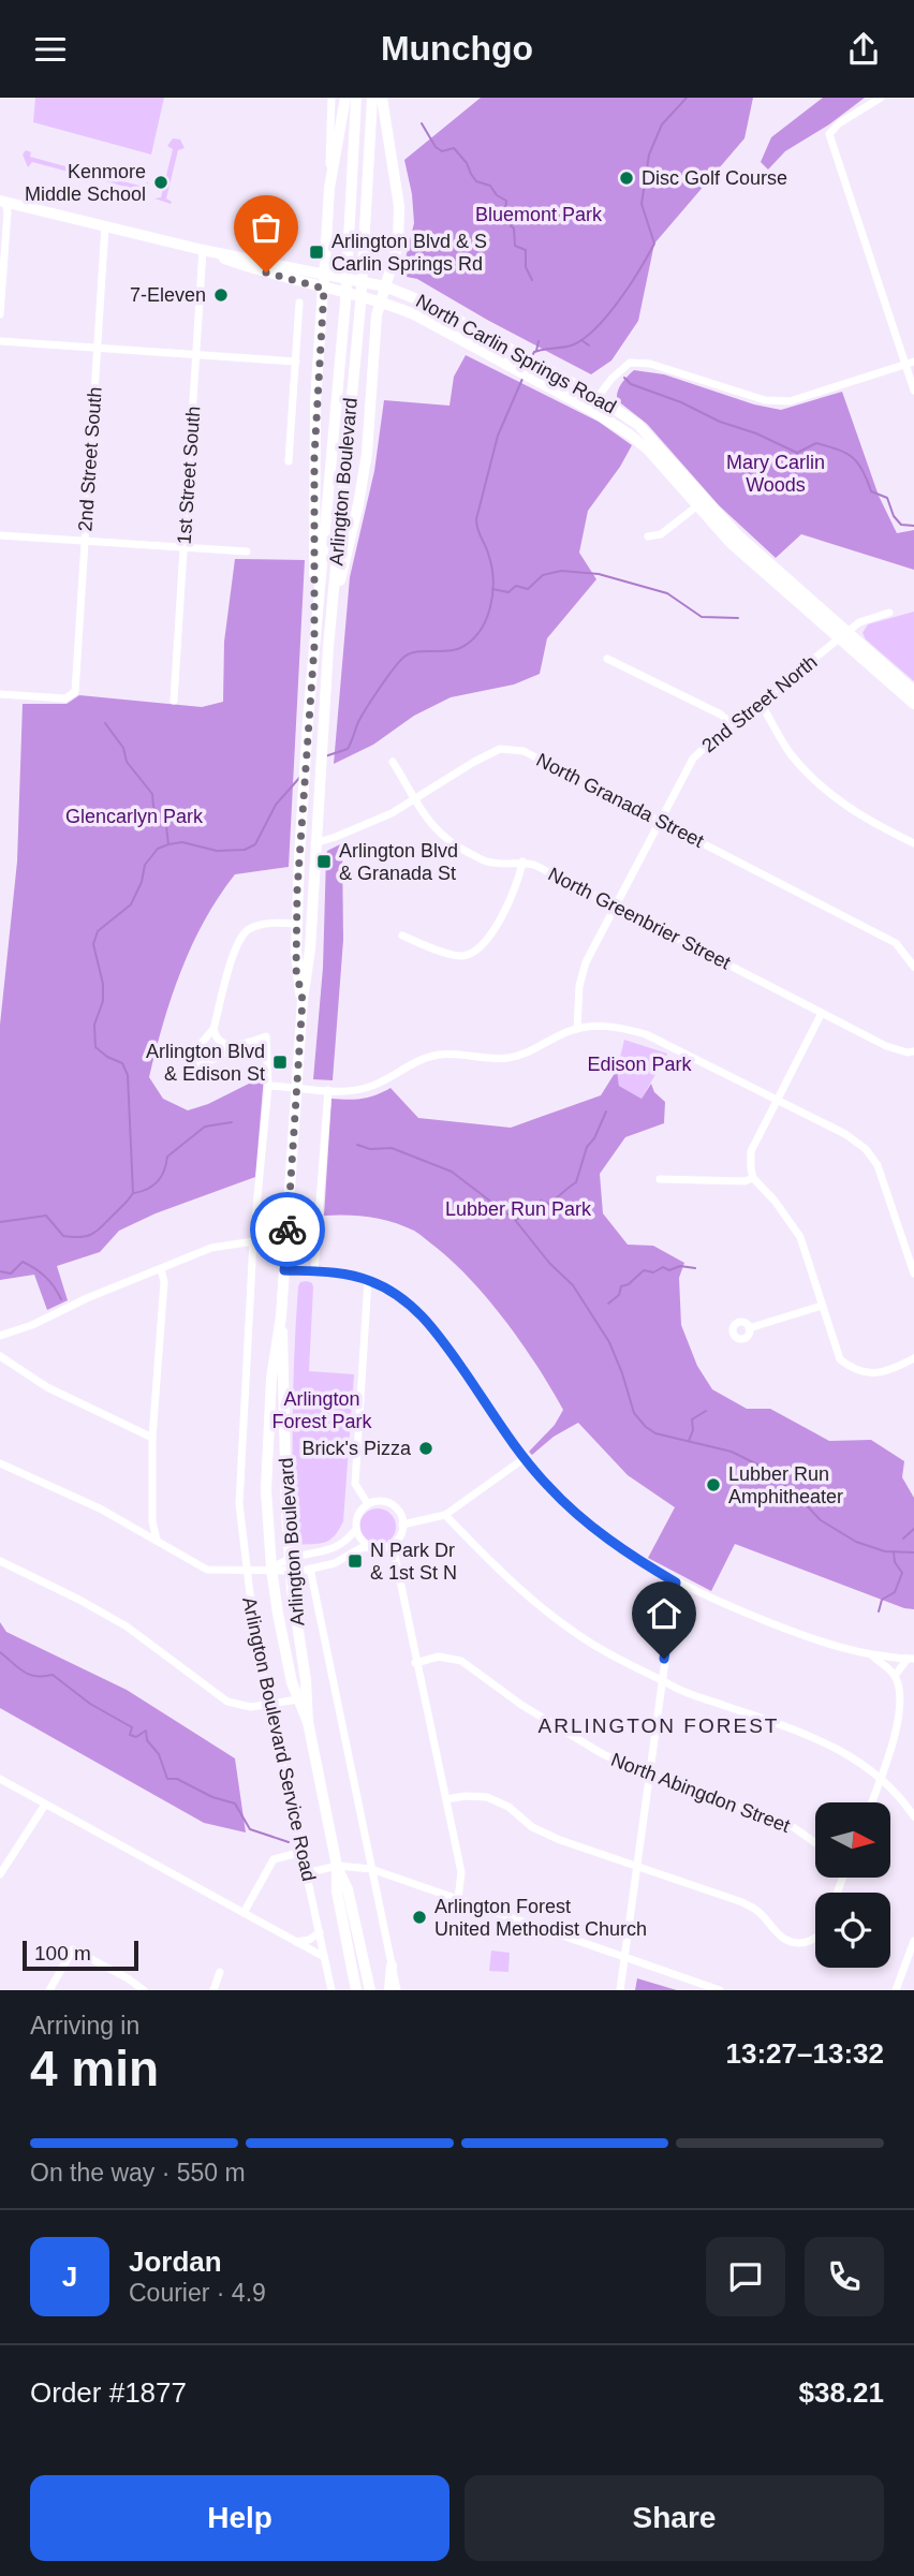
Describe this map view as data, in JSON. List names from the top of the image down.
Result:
{
  "streets": {
    "highway": ["Arlington Boulevard"],
    "main road": ["North Carlin Springs Road"],
    "street": [
      "2nd Street South",
      "1st Street South",
      "2nd Street North",
      "North Granada Street",
      "North Greenbrier Street",
      "Arlington Boulevard Service Road",
      "North Abingdon Street"
    ]
  },
  "crossings": [
    ["North Carlin Springs Road", "1st Street South"],
    ["North Carlin Springs Road", "2nd Street North"],
    ["Arlington Boulevard", "North Granada Street"],
    ["2nd Street North", "North Granada Street"],
    ["2nd Street North", "North Greenbrier Street"],
    ["North Granada Street", "North Greenbrier Street"]
  ],
  "districts": ["ARLINGTON FOREST"],
  "parks": [
    "Bluemont Park",
    "Mary Carlin Woods",
    "Glencarlyn Park",
    "Edison Park",
    "Lubber Run Park",
    "Arlington Forest Park"
  ],
  "places": {
    "other": [
      "Disc Golf Course",
      "Kenmore Middle School",
      "7-Eleven",
      "Brick's Pizza",
      "Lubber Run Amphitheater",
      "Arlington Forest United Methodist Church"
    ],
    "transit": [
      "Arlington Blvd & S Carlin Springs Rd",
      "Arlington Blvd & Granada St",
      "Arlington Blvd & Edison St",
      "N Park Dr & 1st St N"
    ]
  },
  "scale_bar": "100 m",
  "north": "right",
  "page": {
    "header": "Munchgo",
    "scale": "100 m",
    "heading": ["4 min", "Arriving in", "13:27–13:32"],
    "panel": [
      "Jordan",
      "Courier · 4.9",
      "Order #1877",
      "$38.21"
    ],
    "bar": "On the way · 550 m",
    "round": "J",
    "buttons": ["Help", "Share"]
  }
}
